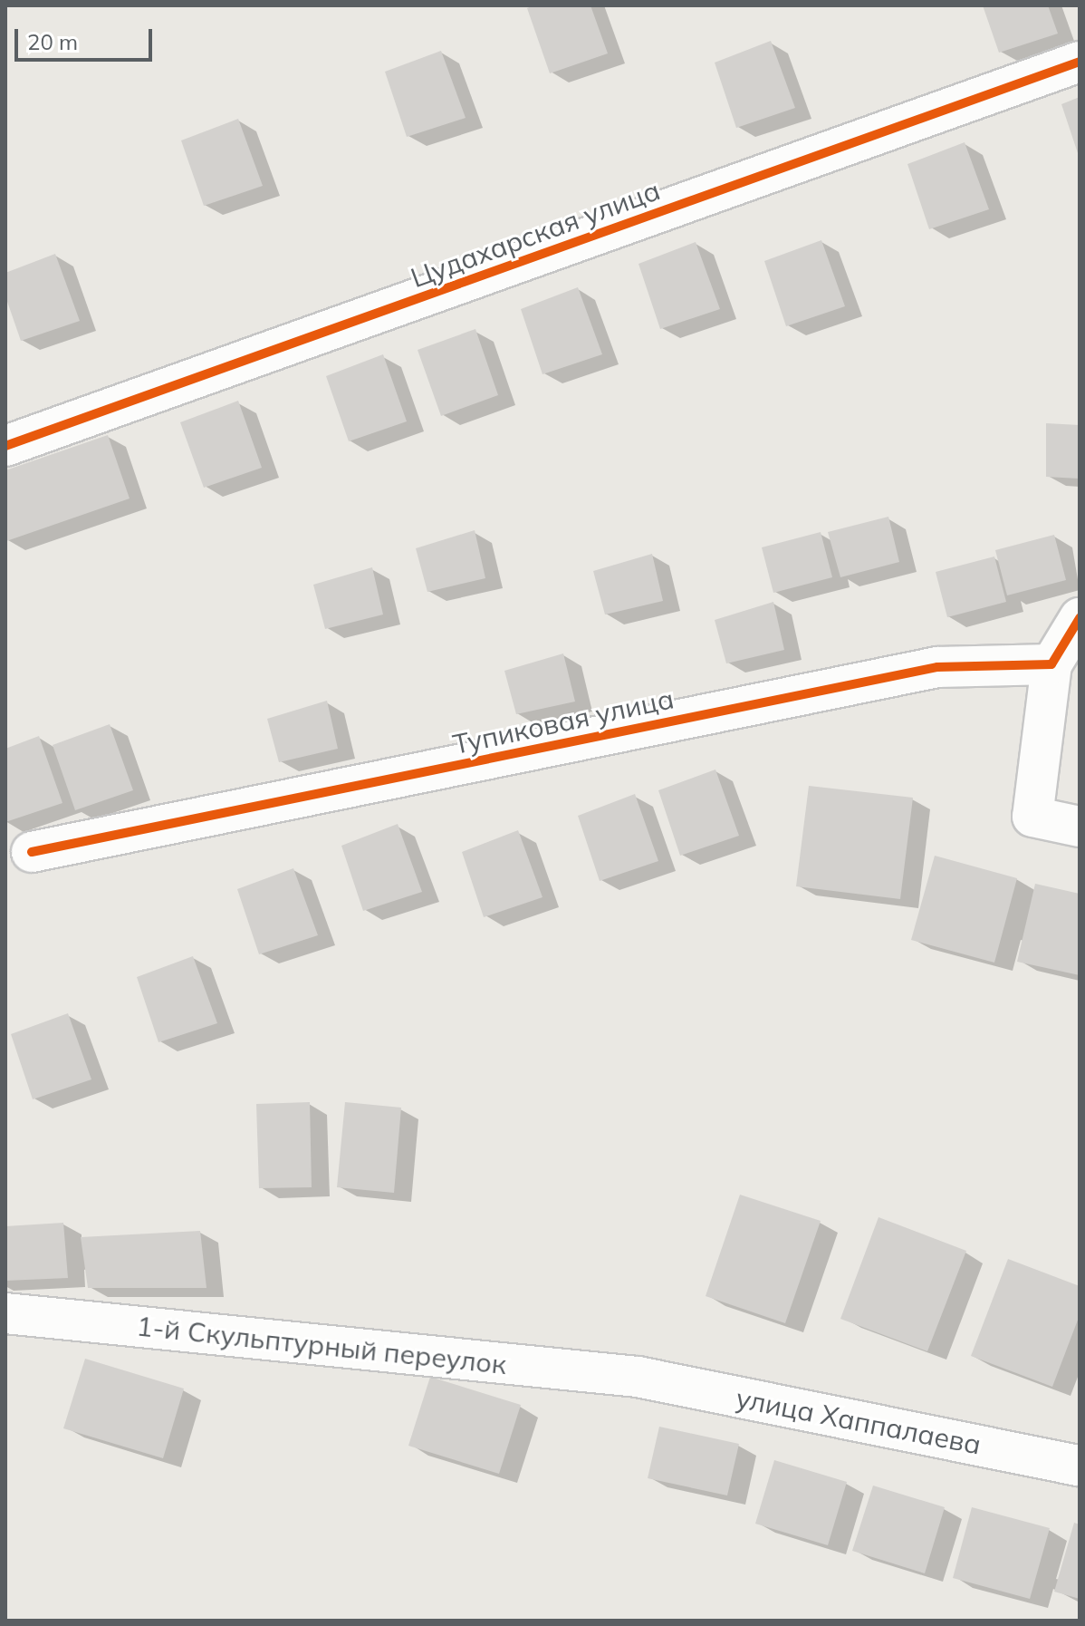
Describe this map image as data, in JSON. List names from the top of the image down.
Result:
{
  "streets": {
    "street": [
      "Цудахарская улица",
      "Тупиковая улица",
      "1-й Скульптурный переулок",
      "улица Хаппалаева"
    ]
  },
  "crossings": [
    ["1-й Скульптурный переулок", "улица Хаппалаева"]
  ],
  "scale_bar": "20 m"
}
